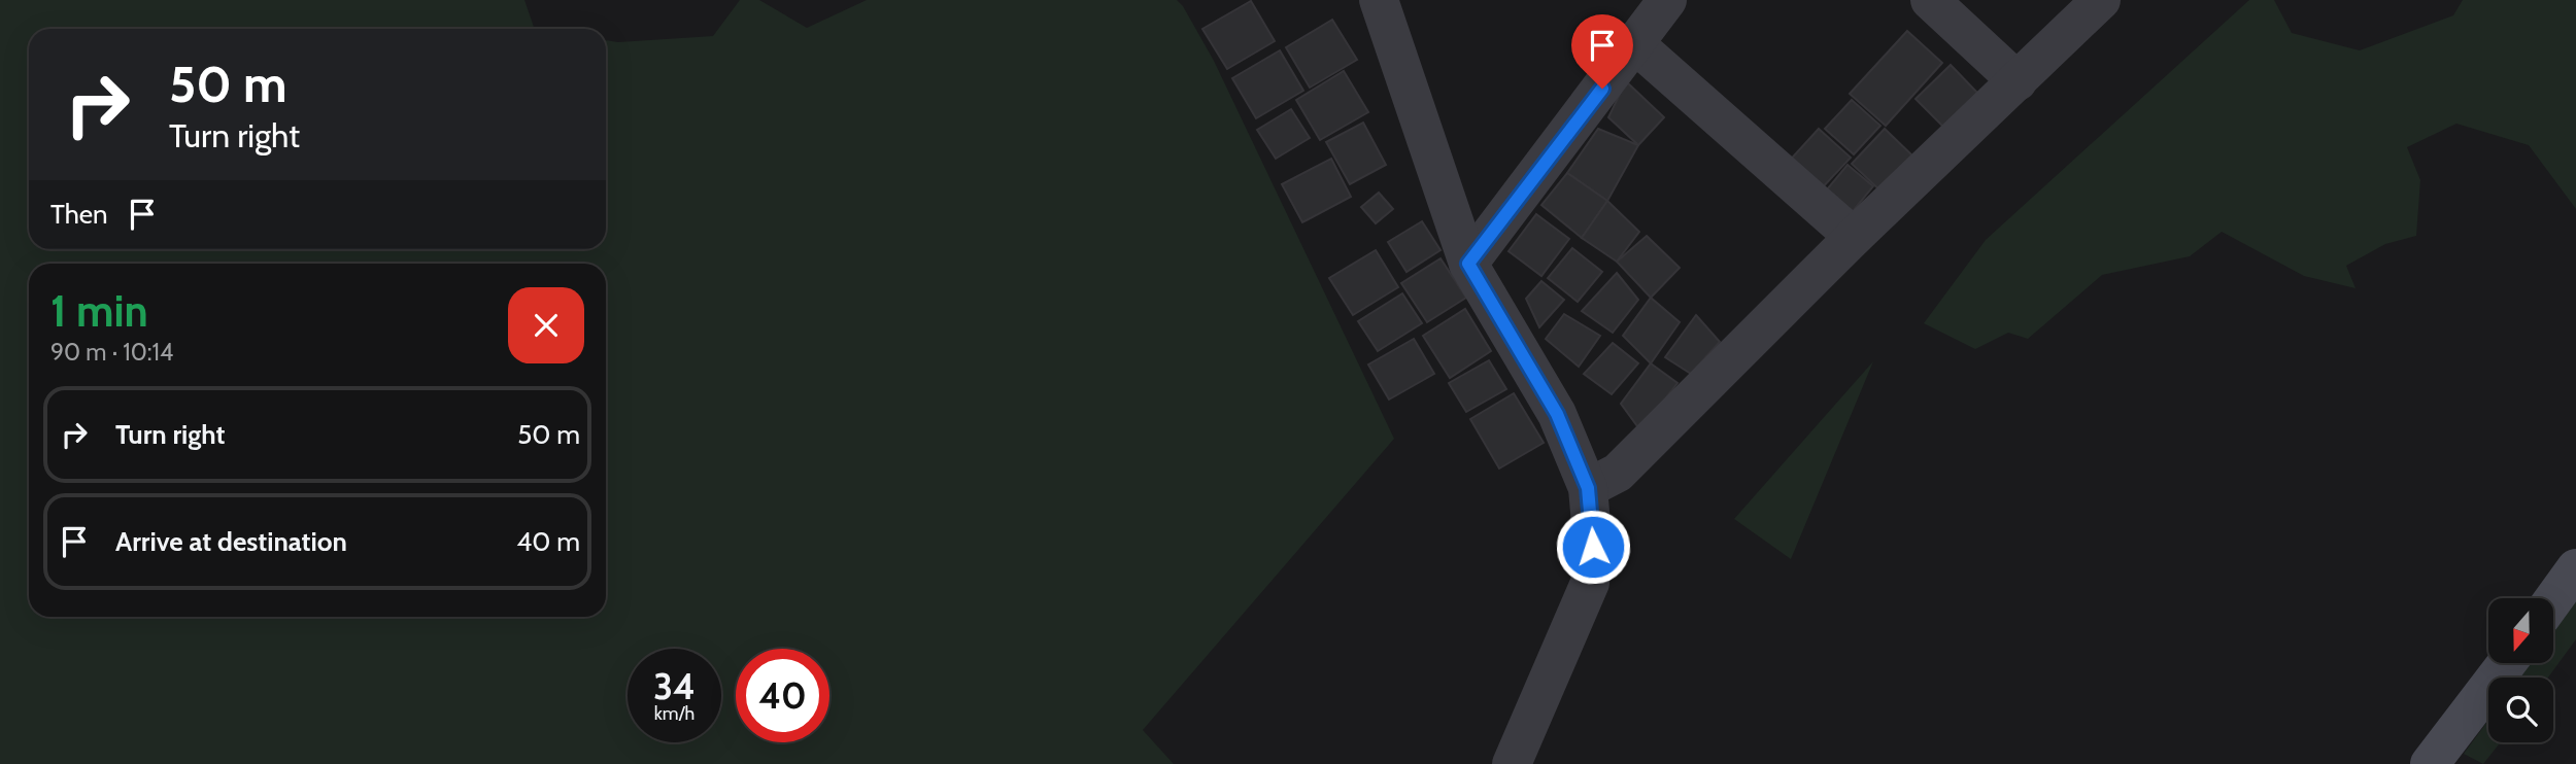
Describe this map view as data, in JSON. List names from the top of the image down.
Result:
{
  "north": "bottom",
  "page": {
    "turn": ["50 m", "Turn right"],
    "then": "Then",
    "heading": ["1 min", "90 m · 10:14"],
    "list": [
      {
        "name": "Turn right",
        "value": "50 m"
      },
      {
        "name": "Arrive at destination",
        "value": "40 m"
      }
    ],
    "speed": "34 km/h",
    "limit": "40"
  }
}
